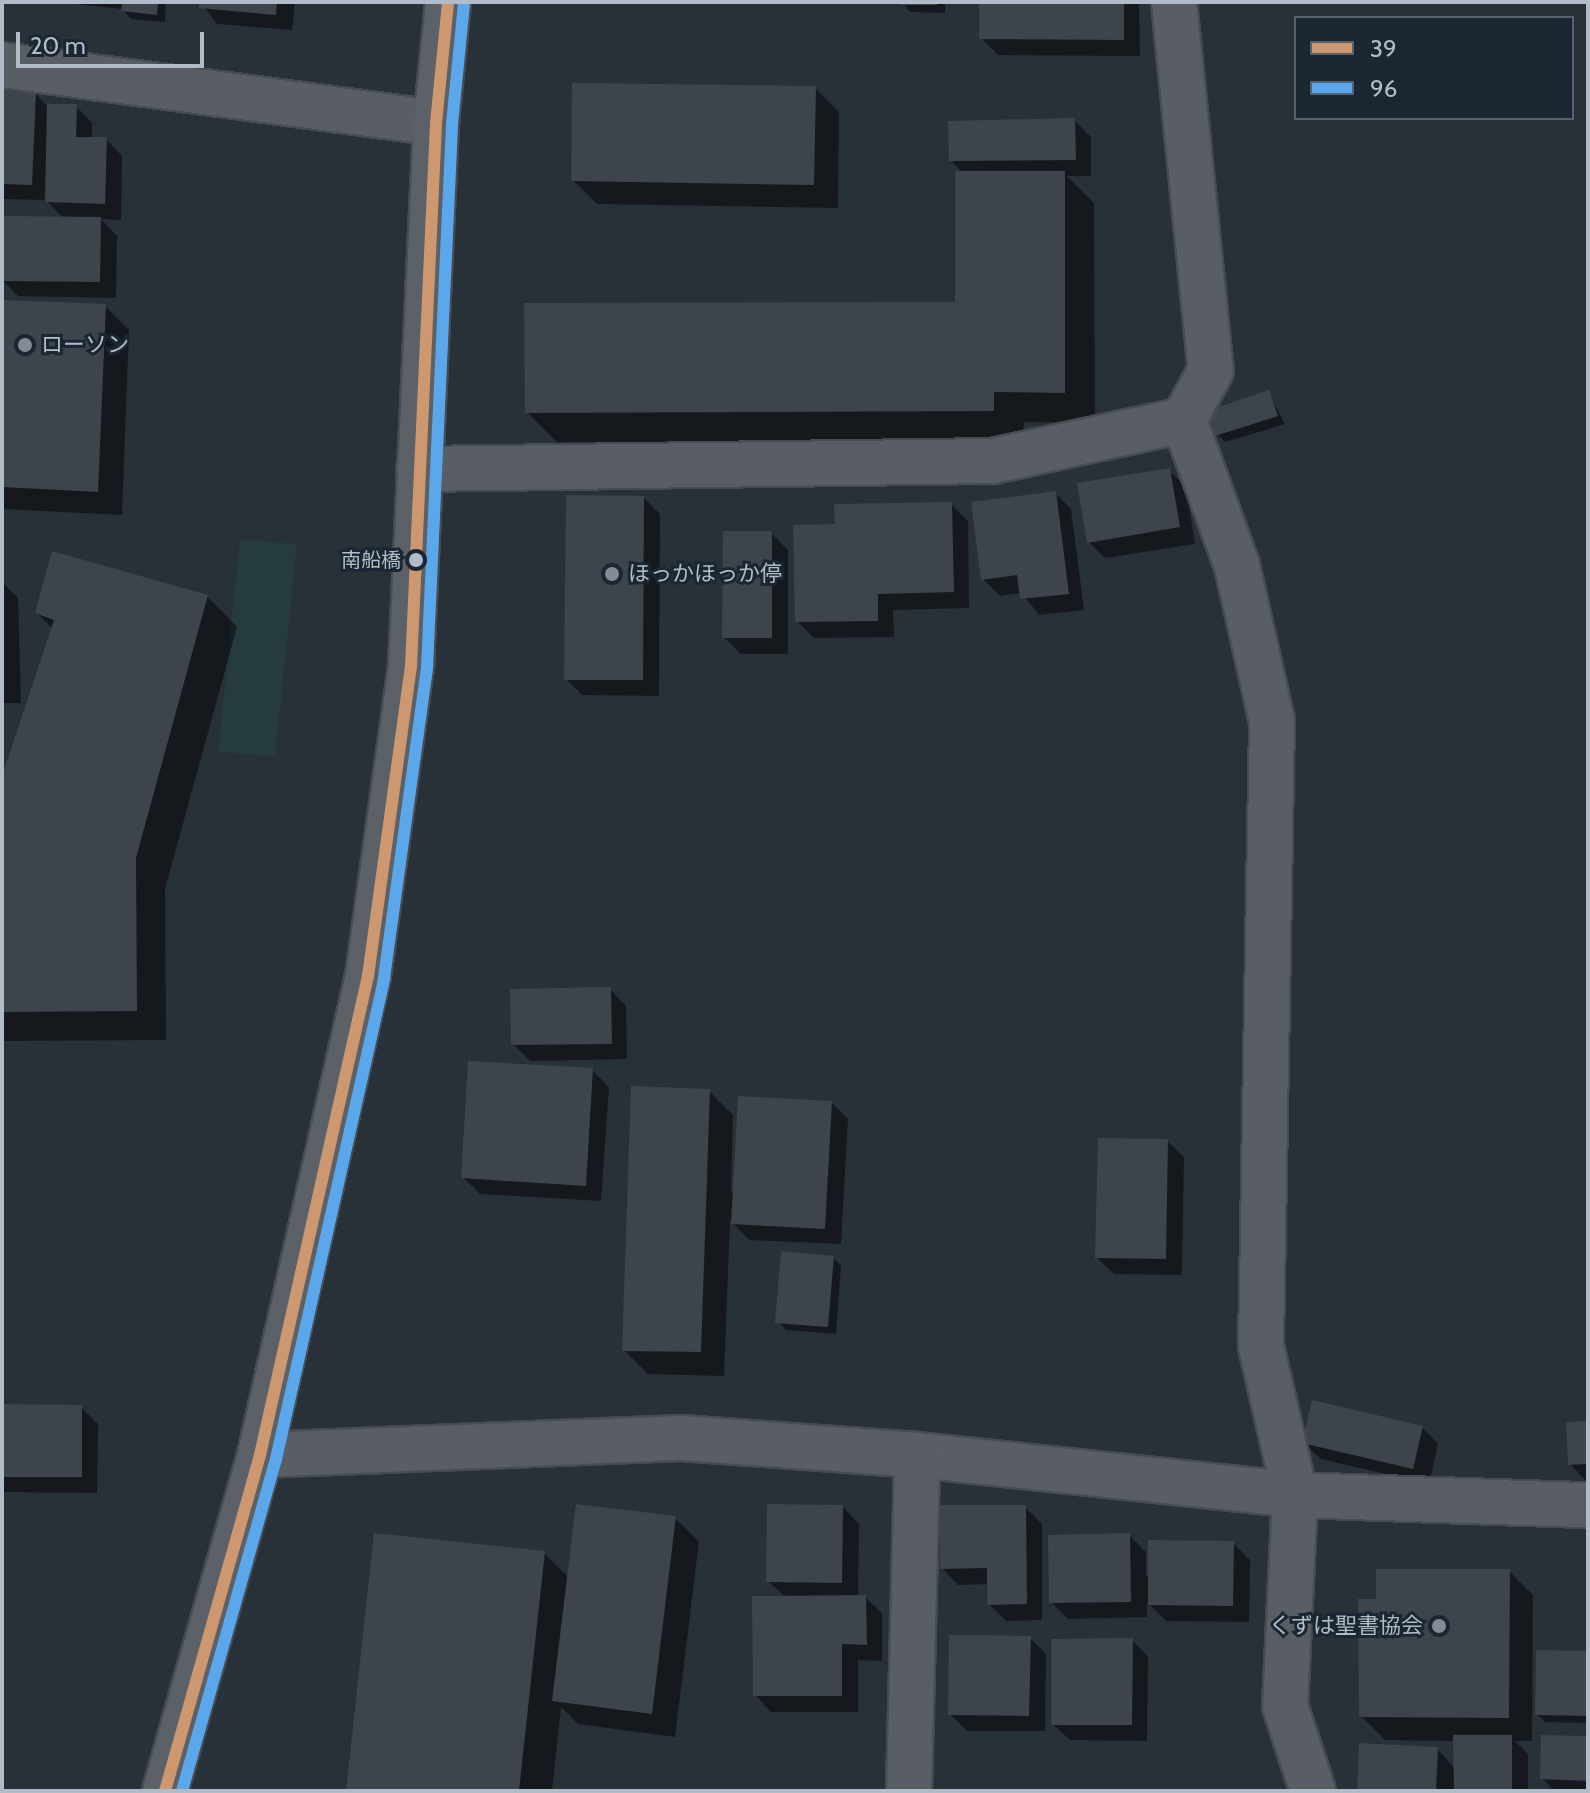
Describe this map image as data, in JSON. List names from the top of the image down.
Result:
{
  "places": [
    "ローソン",
    "南船橋",
    "ほっかほっか停",
    "くずは聖書協会"
  ],
  "lines": ["transit line 39", "transit line 96"],
  "legend": ["39", "96"],
  "scale_bar": "20 m"
}
